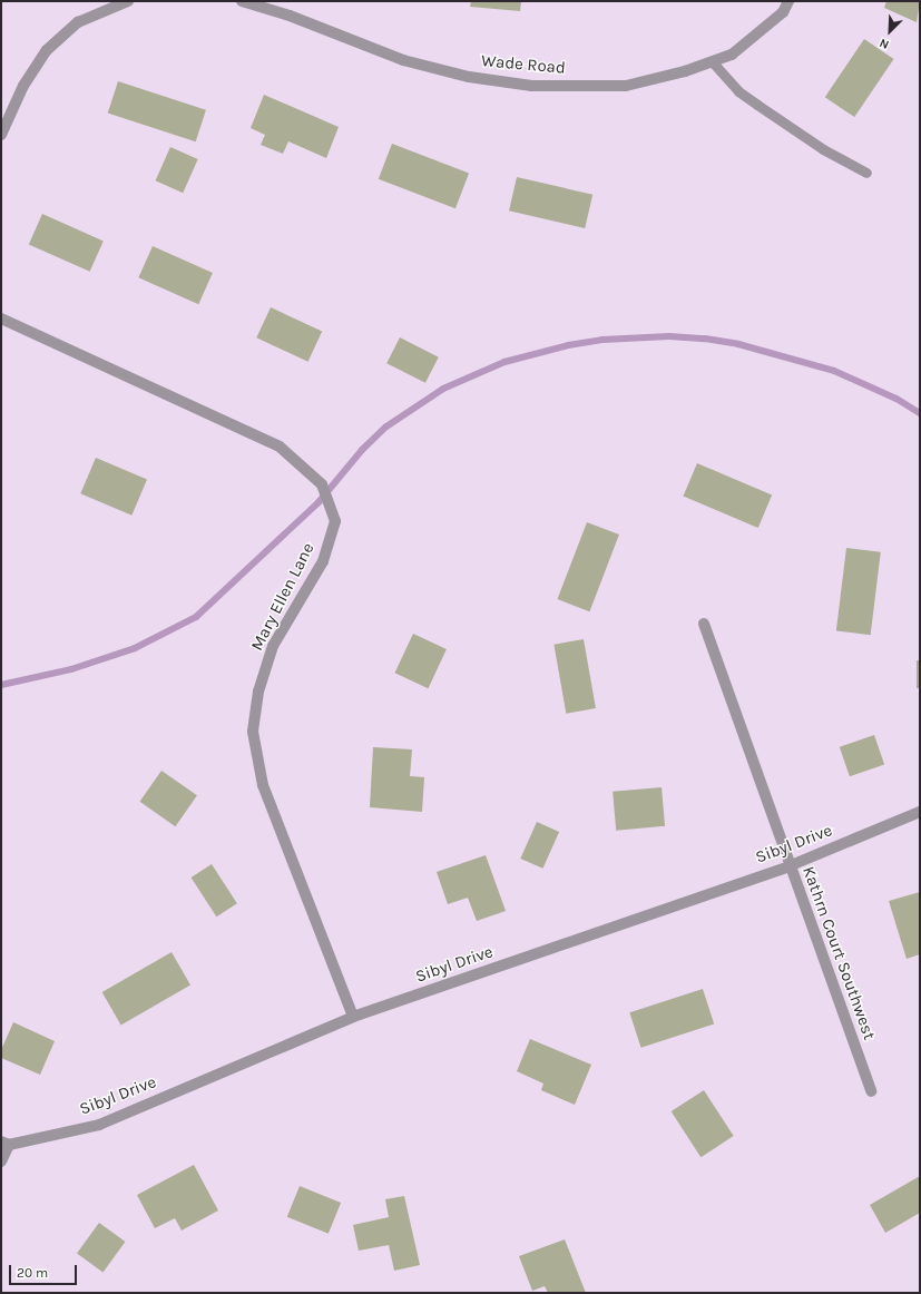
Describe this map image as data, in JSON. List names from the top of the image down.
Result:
{
  "streets": {
    "street": [
      "Wade Road",
      "Mary Ellen Lane",
      "Sibyl Drive",
      "Kathrn Court Southwest"
    ]
  },
  "crossings": [
    ["Mary Ellen Lane", "Sibyl Drive"],
    ["Sibyl Drive", "Kathrn Court Southwest"]
  ],
  "scale_bar": "20 m",
  "north": "bottom left"
}
